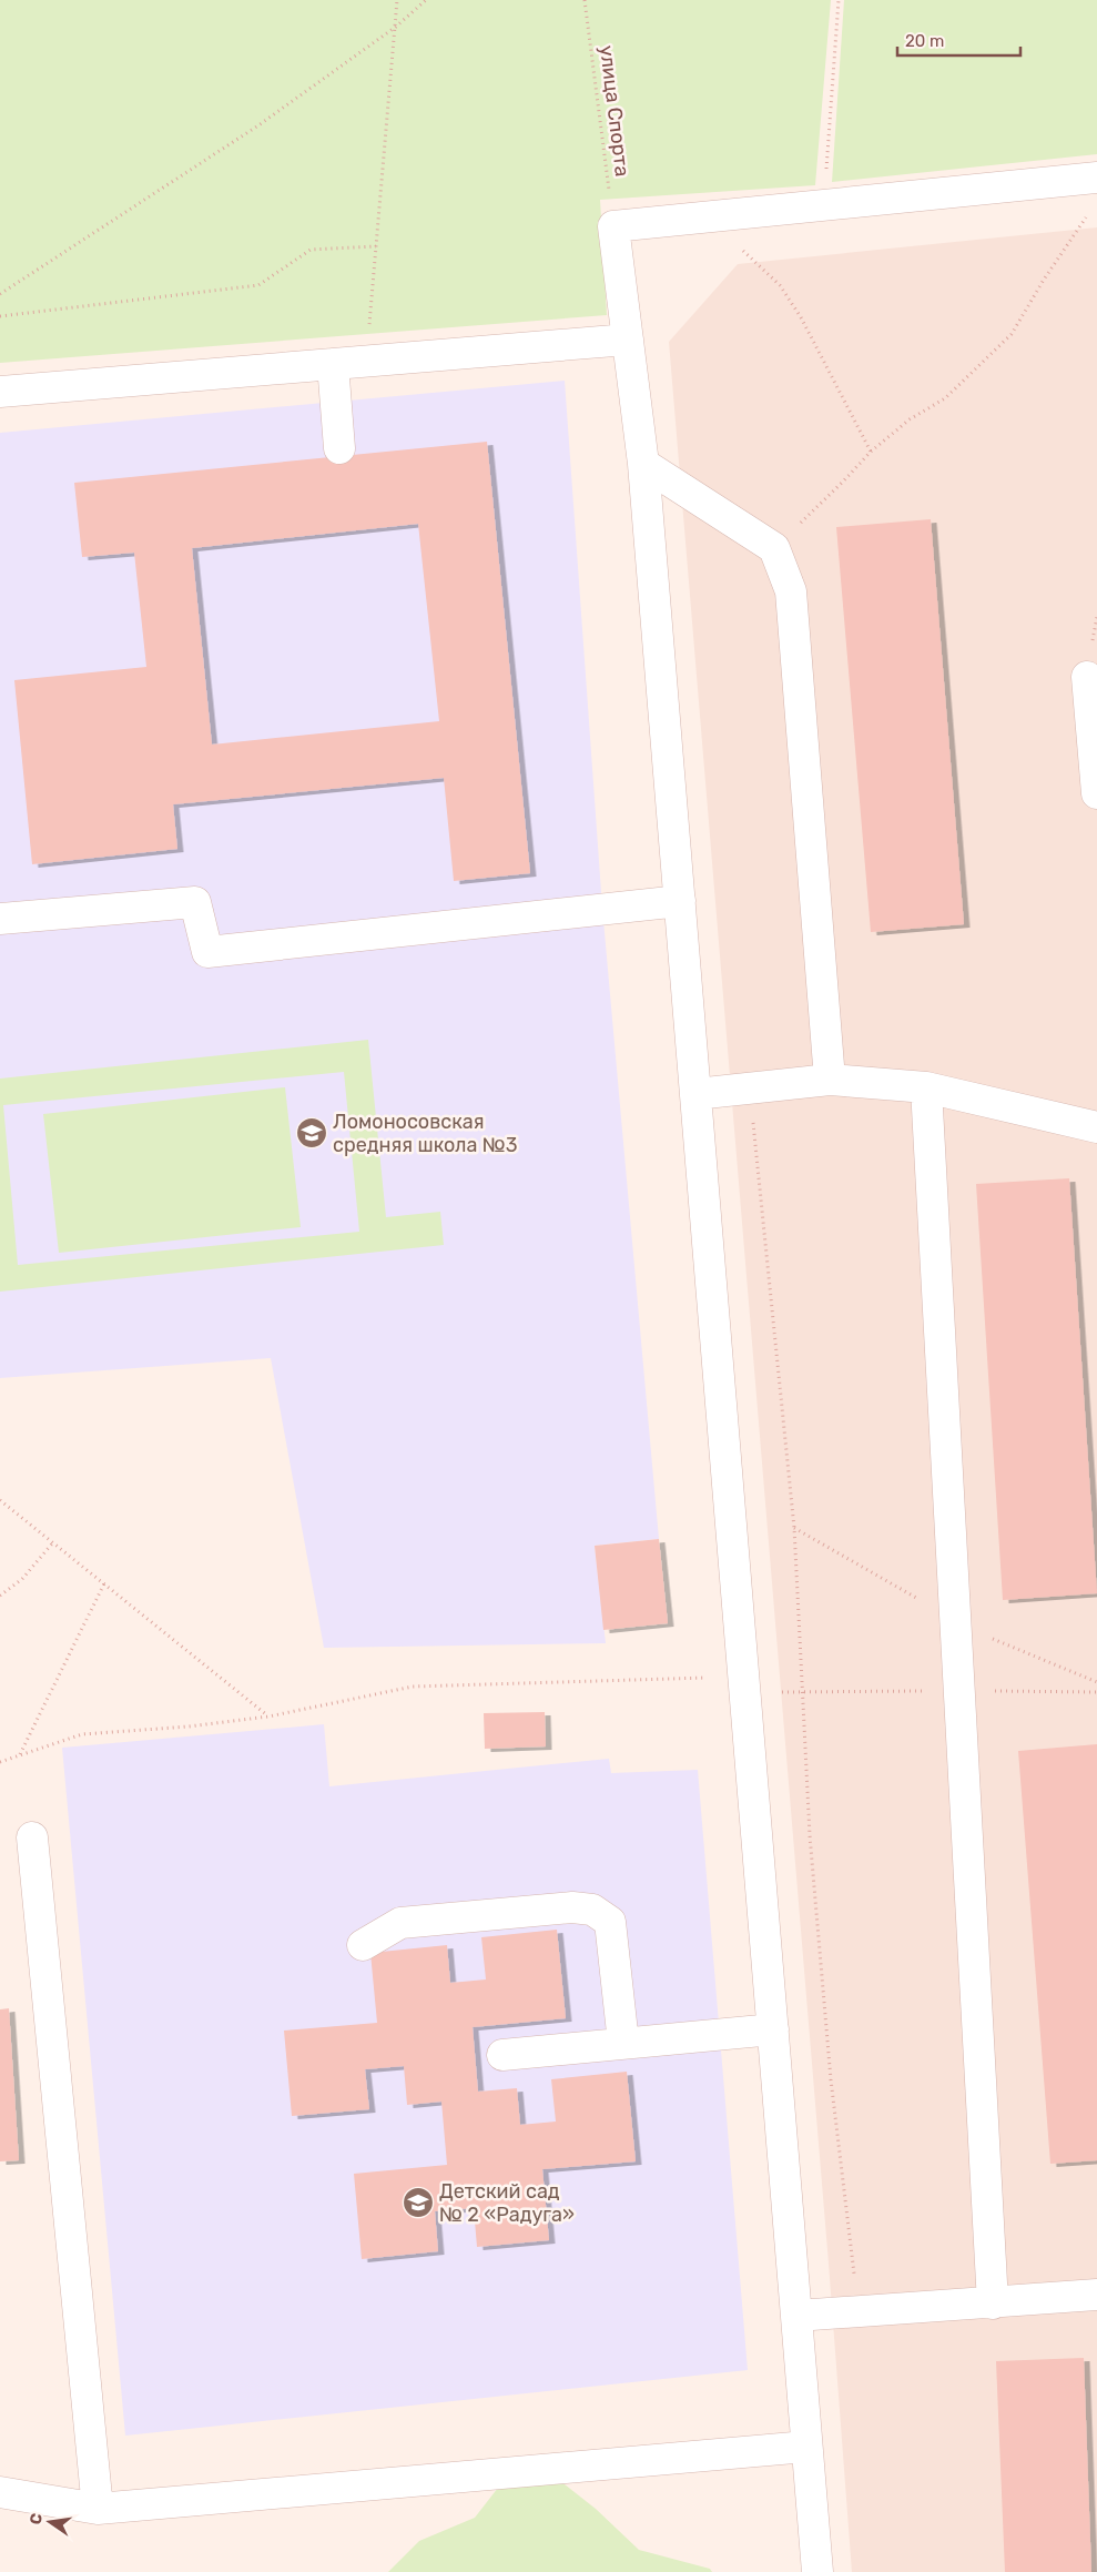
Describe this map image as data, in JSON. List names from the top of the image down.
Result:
{
  "streets": {
    "path": ["улица Спорта"]
  },
  "places": {
    "school or university": ["Ломоносовская средняя школа №3", "Детский сад № 2 «Радуга»"]
  },
  "scale_bar": "20 m",
  "north": "left"
}
